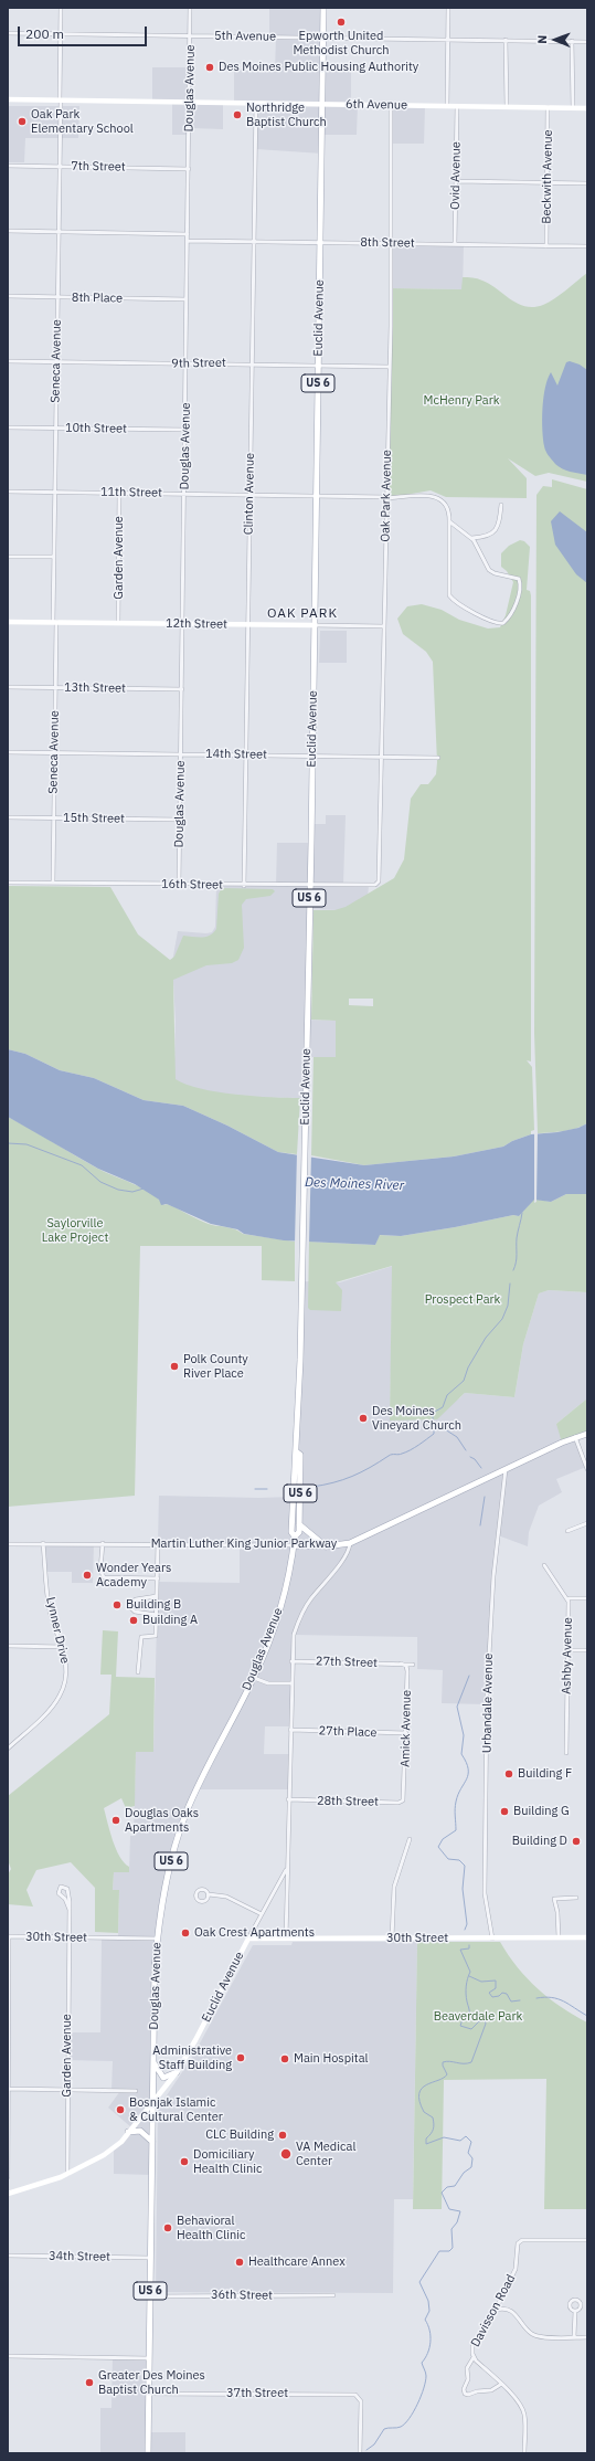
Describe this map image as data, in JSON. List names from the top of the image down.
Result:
{
  "streets": {
    "main road": [
      "Douglas Avenue",
      "6th Avenue",
      "Euclid Avenue",
      "US 6",
      "12th Street",
      "Martin Luther King Junior Parkway",
      "30th Street"
    ],
    "street": [
      "5th Avenue",
      "7th Street",
      "Ovid Avenue",
      "Beckwith Avenue",
      "8th Street",
      "8th Place",
      "Seneca Avenue",
      "9th Street",
      "10th Street",
      "11th Street",
      "Clinton Avenue",
      "Oak Park Avenue",
      "Garden Avenue",
      "13th Street",
      "14th Street",
      "15th Street",
      "16th Street",
      "Lynner Drive",
      "Ashby Avenue",
      "27th Street",
      "Urbandale Avenue",
      "Amick Avenue",
      "27th Place",
      "28th Street",
      "34th Street",
      "36th Street",
      "Davisson Road",
      "37th Street"
    ]
  },
  "crossings": [
    ["5th Avenue", "Douglas Avenue"],
    ["5th Avenue", "Euclid Avenue"],
    ["5th Avenue", "Seneca Avenue"],
    ["Douglas Avenue", "6th Avenue"],
    ["Douglas Avenue", "7th Street"],
    ["Douglas Avenue", "8th Street"],
    ["Douglas Avenue", "8th Place"],
    ["Douglas Avenue", "Euclid Avenue"],
    ["Douglas Avenue", "9th Street"],
    ["Douglas Avenue", "10th Street"],
    ["Douglas Avenue", "11th Street"],
    ["Douglas Avenue", "12th Street"],
    ["Douglas Avenue", "13th Street"],
    ["Douglas Avenue", "14th Street"],
    ["Douglas Avenue", "15th Street"],
    ["Douglas Avenue", "16th Street"],
    ["Douglas Avenue", "Martin Luther King Junior Parkway"],
    ["Douglas Avenue", "30th Street"],
    ["Douglas Avenue", "34th Street"],
    ["Douglas Avenue", "36th Street"],
    ["Douglas Avenue", "37th Street"],
    ["6th Avenue", "Ovid Avenue"],
    ["6th Avenue", "Beckwith Avenue"],
    ["6th Avenue", "Euclid Avenue"],
    ["6th Avenue", "Seneca Avenue"],
    ["6th Avenue", "Clinton Avenue"],
    ["6th Avenue", "Oak Park Avenue"],
    ["7th Street", "Seneca Avenue"],
    ["Ovid Avenue", "8th Street"],
    ["Beckwith Avenue", "8th Street"],
    ["8th Street", "Euclid Avenue"],
    ["8th Street", "Clinton Avenue"],
    ["8th Street", "Oak Park Avenue"],
    ["8th Place", "Seneca Avenue"],
    ["Euclid Avenue", "9th Street"],
    ["Euclid Avenue", "11th Street"],
    ["Euclid Avenue", "Garden Avenue"],
    ["Euclid Avenue", "12th Street"],
    ["Euclid Avenue", "14th Street"],
    ["Euclid Avenue", "16th Street"],
    ["Euclid Avenue", "Martin Luther King Junior Parkway"],
    ["Euclid Avenue", "27th Street"],
    ["Euclid Avenue", "27th Place"],
    ["Euclid Avenue", "28th Street"],
    ["Euclid Avenue", "30th Street"],
    ["Seneca Avenue", "9th Street"],
    ["Seneca Avenue", "10th Street"],
    ["Seneca Avenue", "11th Street"],
    ["Seneca Avenue", "12th Street"],
    ["Seneca Avenue", "13th Street"],
    ["Seneca Avenue", "14th Street"],
    ["Seneca Avenue", "15th Street"],
    ["Seneca Avenue", "16th Street"],
    ["9th Street", "Clinton Avenue"],
    ["9th Street", "Oak Park Avenue"],
    ["11th Street", "Clinton Avenue"],
    ["11th Street", "Oak Park Avenue"],
    ["11th Street", "Garden Avenue"],
    ["Clinton Avenue", "12th Street"],
    ["Clinton Avenue", "14th Street"],
    ["Clinton Avenue", "16th Street"],
    ["Oak Park Avenue", "12th Street"],
    ["Oak Park Avenue", "14th Street"],
    ["Oak Park Avenue", "16th Street"],
    ["Garden Avenue", "12th Street"],
    ["Garden Avenue", "30th Street"],
    ["Martin Luther King Junior Parkway", "Lynner Drive"],
    ["Martin Luther King Junior Parkway", "Urbandale Avenue"],
    ["27th Street", "Amick Avenue"],
    ["Urbandale Avenue", "30th Street"],
    ["Amick Avenue", "27th Place"],
    ["Amick Avenue", "28th Street"]
  ],
  "districts": ["OAK PARK"],
  "water": ["Des Moines River"],
  "parks": [
    "McHenry Park",
    "Saylorville Lake Project",
    "Prospect Park",
    "Beaverdale Park"
  ],
  "places": [
    "Epworth United Methodist Church",
    "Des Moines Public Housing Authority",
    "Northridge Baptist Church",
    "Oak Park Elementary School",
    "Polk County River Place",
    "Des Moines Vineyard Church",
    "Wonder Years Academy",
    "Building B",
    "Building A",
    "Building F",
    "Building G",
    "Douglas Oaks Apartments",
    "Building D",
    "Oak Crest Apartments",
    "Administrative Staff Building",
    "Main Hospital",
    "Bosnjak Islamic & Cultural Center",
    "CLC Building",
    "VA Medical Center",
    "Domiciliary Health Clinic",
    "Behavioral Health Clinic",
    "Healthcare Annex",
    "Greater Des Moines Baptist Church"
  ],
  "scale_bar": "200 m",
  "north": "left"
}
